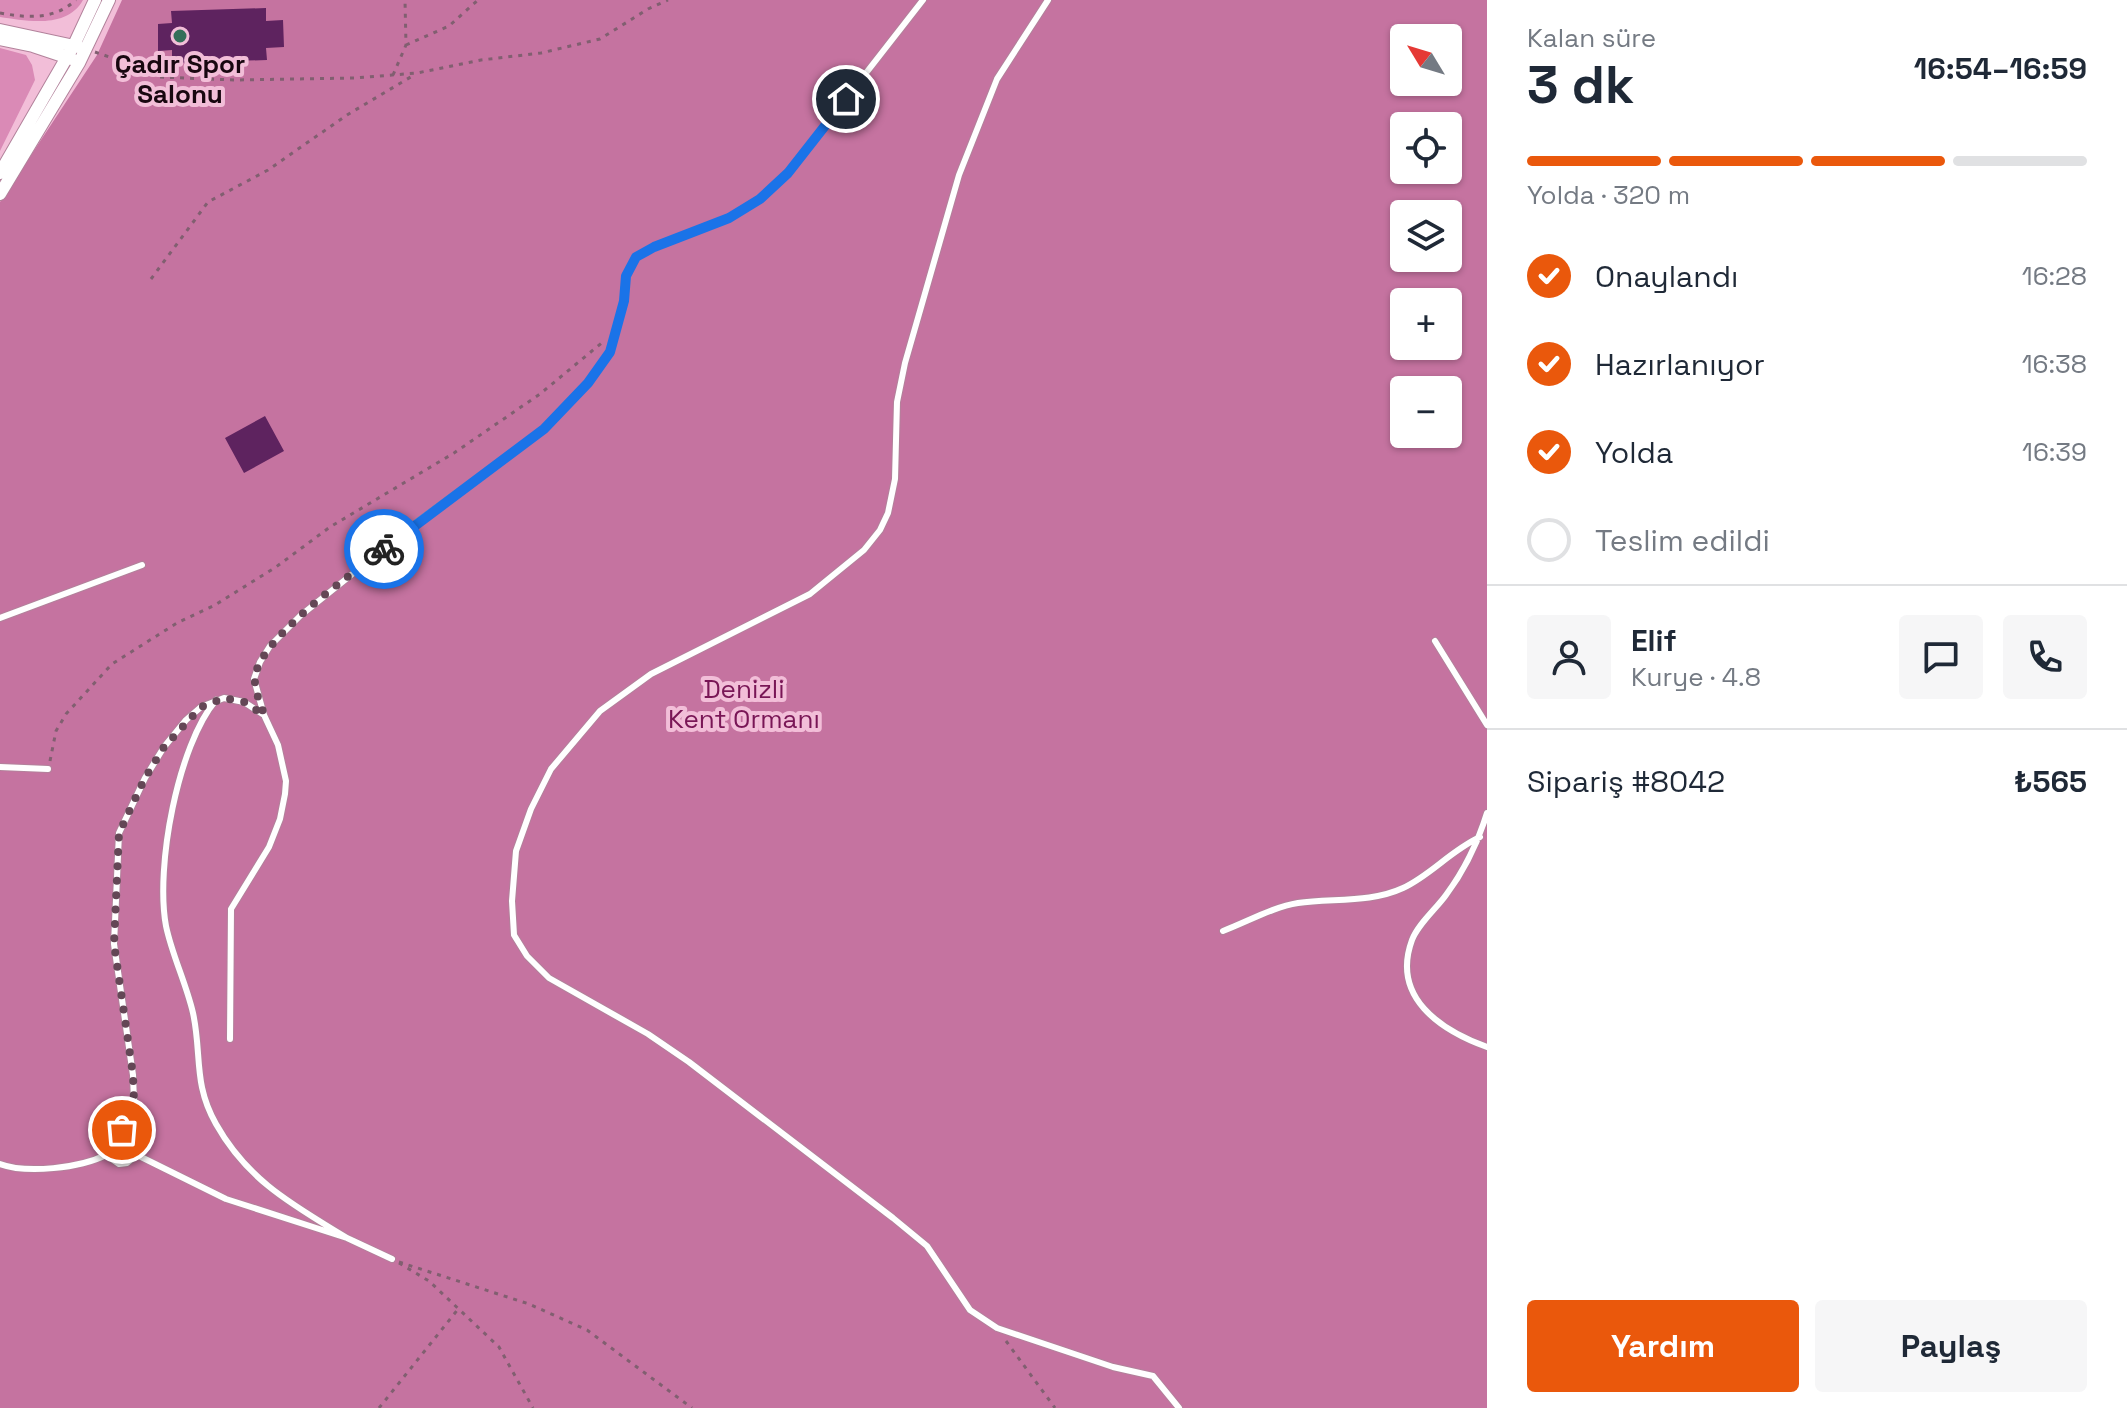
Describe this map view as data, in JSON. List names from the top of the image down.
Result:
{
  "parks": ["Denizli Kent Ormanı"],
  "places": ["Çadır Spor Salonu"],
  "north": "top left",
  "page": {
    "heading": ["3 dk", "Kalan süre", "16:54–16:59"],
    "panel": [
      "Elif",
      "Kurye · 4.8",
      "Sipariş #8042",
      "₺565"
    ],
    "map_buttons": ["+", "−"],
    "bar": "Yolda · 320 m",
    "list": [
      ["Onaylandı", "16:28"],
      ["Hazırlanıyor", "16:38"],
      ["Yolda", "16:39"],
      "Teslim edildi"
    ],
    "buttons": ["Yardım", "Paylaş"]
  }
}
